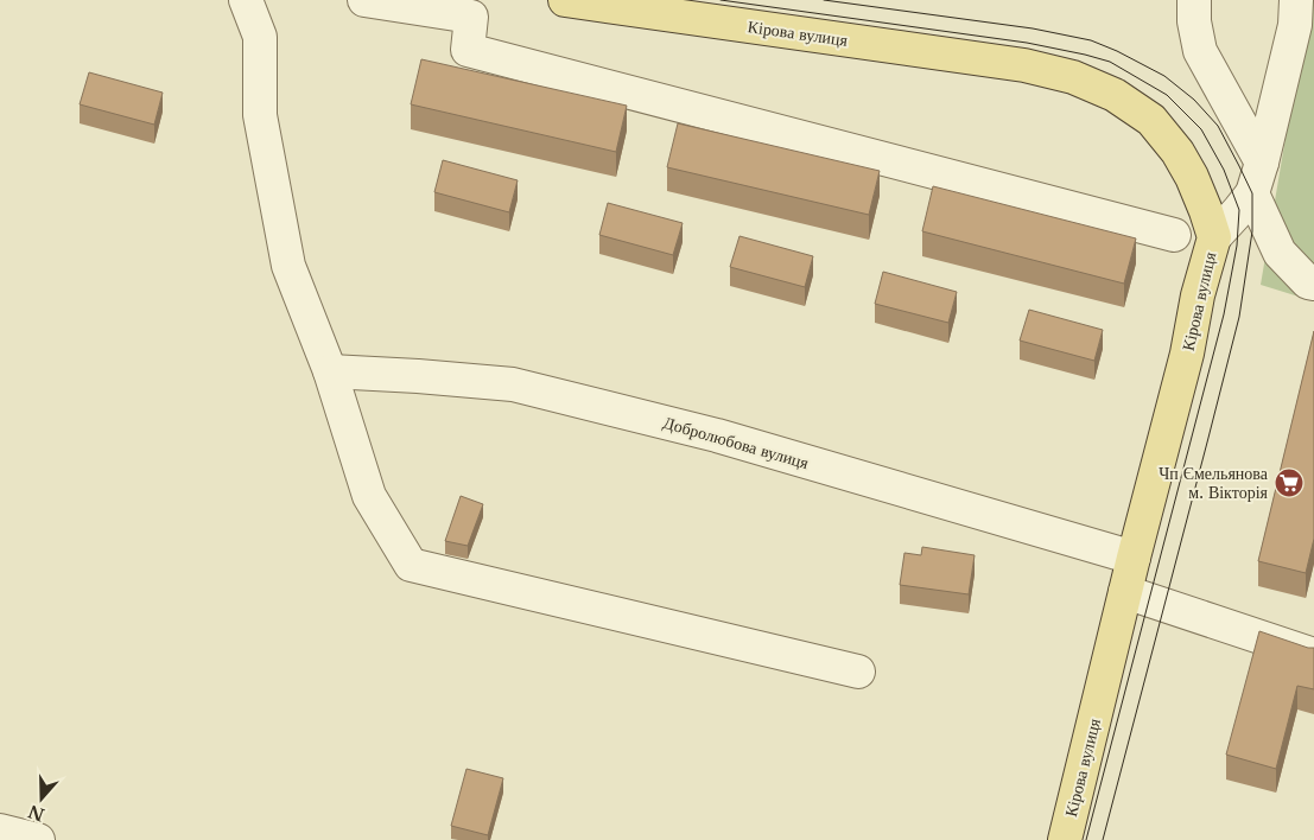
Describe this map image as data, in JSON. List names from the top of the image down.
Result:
{
  "streets": {
    "main road": ["Кірова вулиця"],
    "street": ["Добролюбова вулиця"]
  },
  "crossings": [
    ["Кірова вулиця", "Добролюбова вулиця"]
  ],
  "places": {
    "supermarket": ["Чп Ємельянова м. Вікторія"]
  },
  "north": "bottom"
}
